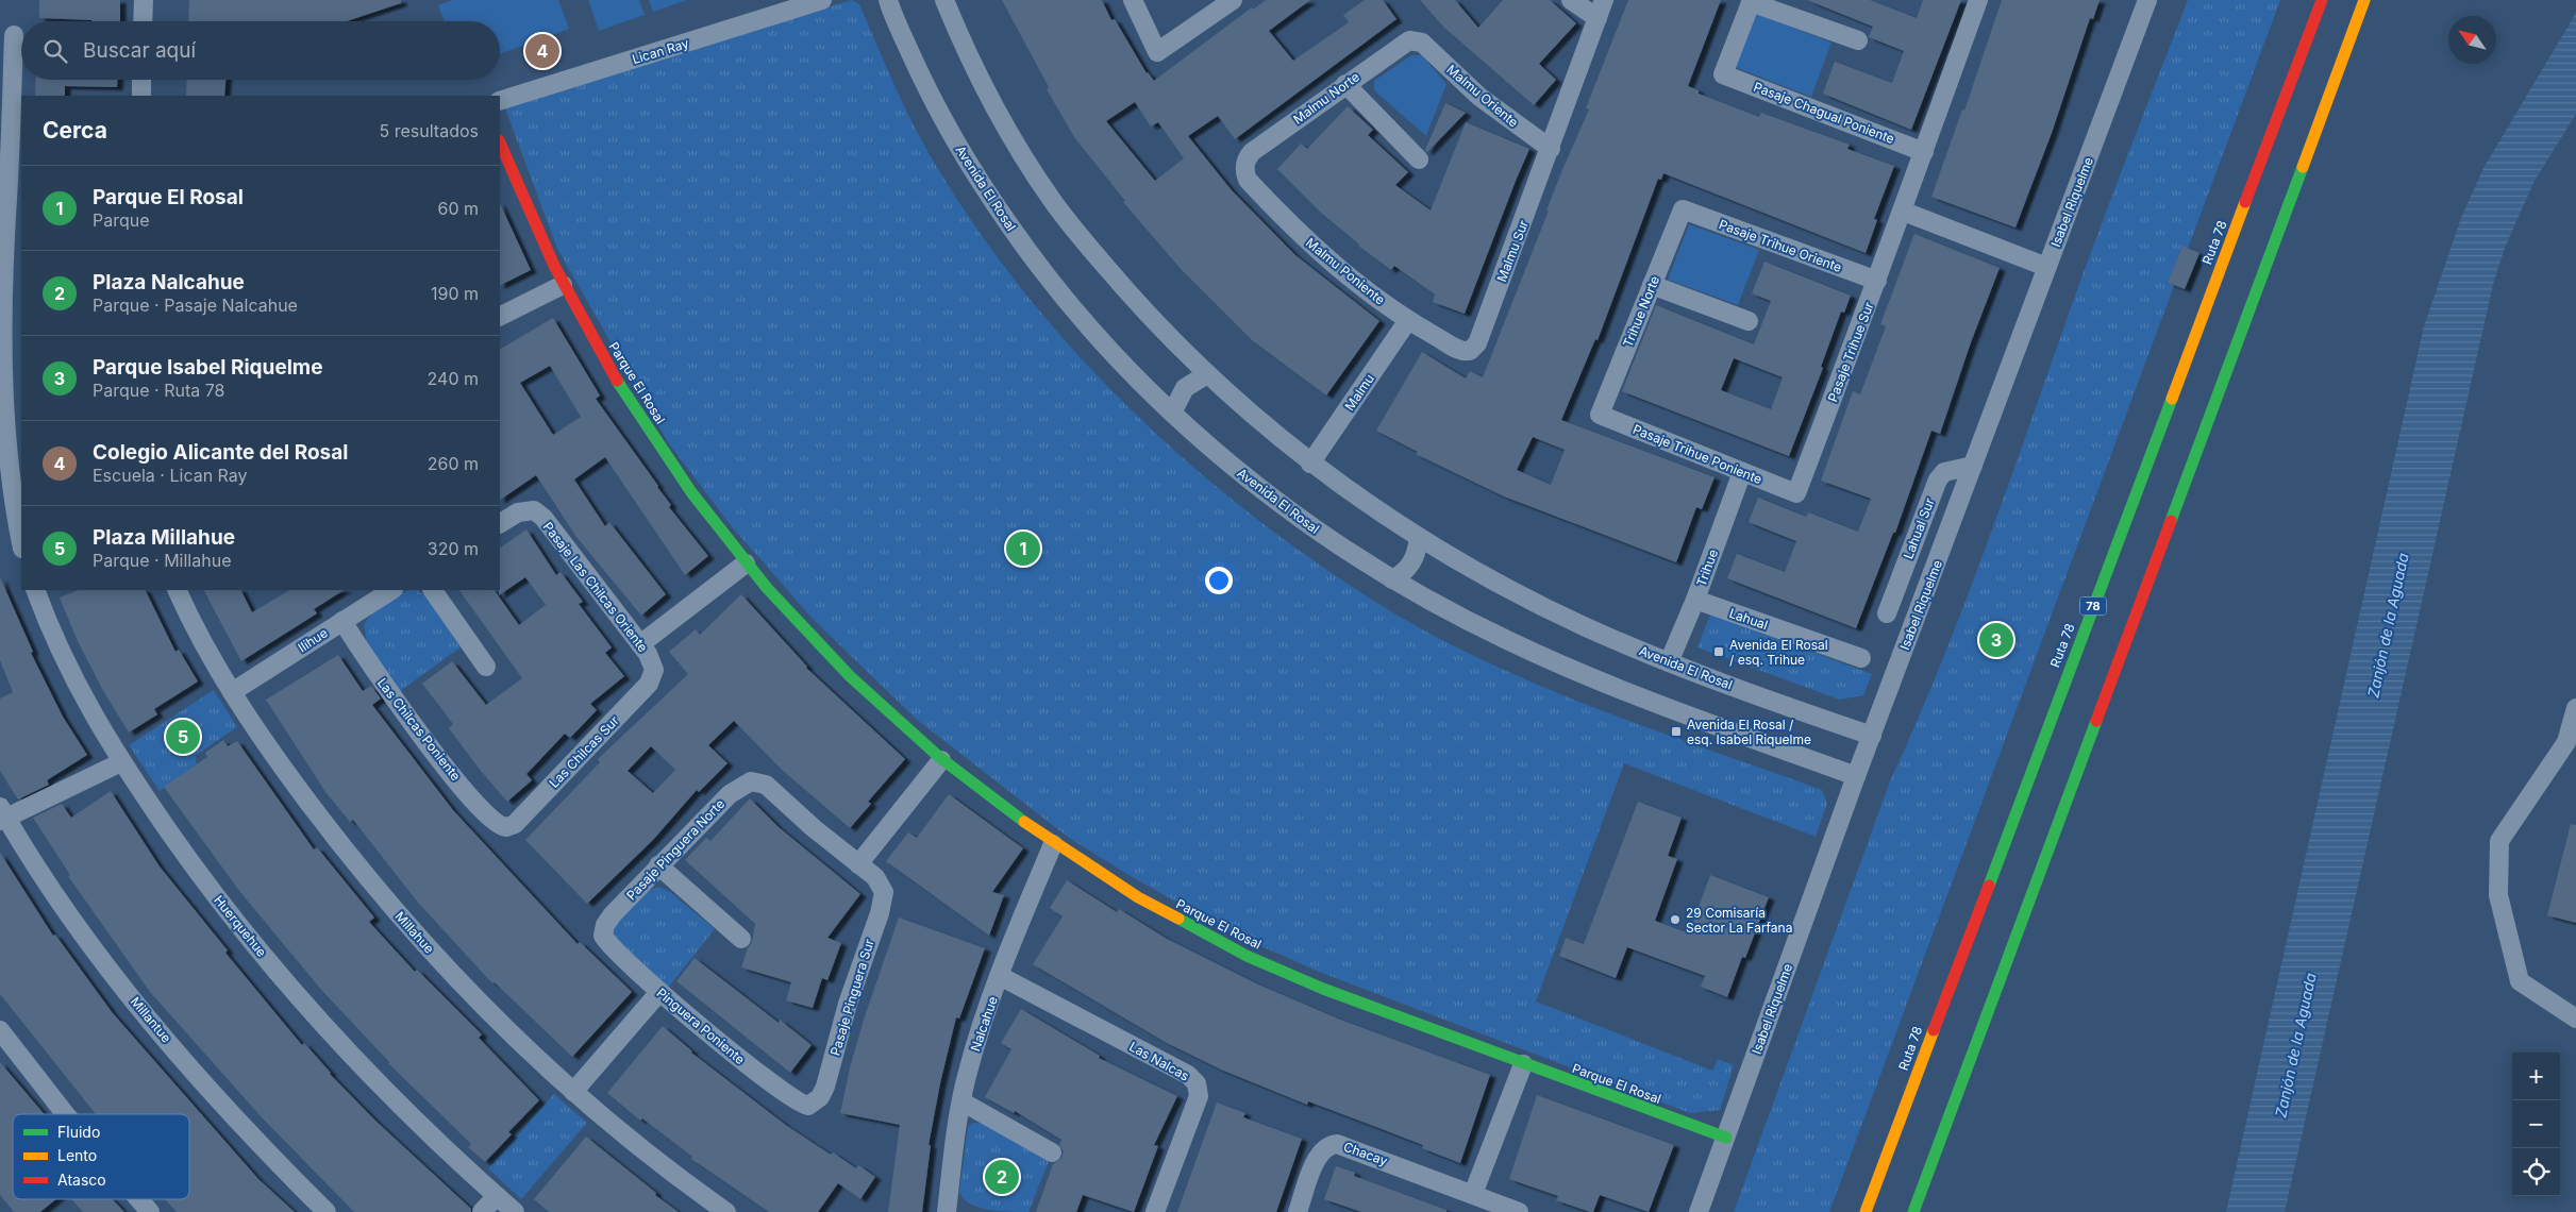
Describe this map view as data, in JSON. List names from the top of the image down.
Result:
{
  "streets": {
    "main road": ["Ruta 78", "Parque El Rosal", "78"],
    "street": [
      "Lican Ray",
      "Malmu Oriente",
      "Malmu Norte",
      "Pasaje Chagual Poniente",
      "Avenida El Rosal",
      "Isabel Riquelme",
      "Pasaje Trihue Oriente",
      "Malmu Sur",
      "Malmu Poniente",
      "Trihue Norte",
      "Pasaje Trihue Sur",
      "Malmu",
      "Pasaje Trihue Poniente",
      "Lahual Sur",
      "Trihue",
      "Pasaje Las Chilcas Oriente",
      "Lahual",
      "Ilihue",
      "Las Chilcas Poniente",
      "Las Chilcas Sur",
      "Pasaje Pinguera Norte",
      "Huerquehue",
      "Millahue",
      "Pasaje Pinguera Sur",
      "Millantue",
      "Nalcahue",
      "Pinguera Poniente",
      "Las Nalcas",
      "Chacay"
    ]
  },
  "crossings": [
    ["Malmu Oriente", "Malmu Norte"],
    ["Malmu Oriente", "Malmu Sur"],
    ["Malmu Norte", "Malmu Poniente"],
    ["Avenida El Rosal", "Isabel Riquelme"],
    ["Avenida El Rosal", "Malmu"],
    ["Avenida El Rosal", "Trihue"],
    ["Isabel Riquelme", "Parque El Rosal"],
    ["Isabel Riquelme", "Lahual Sur"],
    ["Pasaje Trihue Oriente", "Trihue Norte"],
    ["Pasaje Trihue Oriente", "Pasaje Trihue Sur"],
    ["Malmu Sur", "Malmu Poniente"],
    ["Malmu Poniente", "Malmu"],
    ["Trihue Norte", "Pasaje Trihue Poniente"],
    ["Pasaje Trihue Sur", "Pasaje Trihue Poniente"],
    ["Parque El Rosal", "Nalcahue"],
    ["Pasaje Trihue Poniente", "Trihue"],
    ["Trihue", "Lahual"],
    ["Pasaje Las Chilcas Oriente", "Las Chilcas Sur"],
    ["Ilihue", "Las Chilcas Poniente"],
    ["Ilihue", "Millahue"],
    ["Las Chilcas Poniente", "Las Chilcas Sur"],
    ["Pasaje Pinguera Norte", "Pasaje Pinguera Sur"],
    ["Pasaje Pinguera Norte", "Pinguera Poniente"],
    ["Pasaje Pinguera Sur", "Pinguera Poniente"],
    ["Nalcahue", "Las Nalcas"]
  ],
  "water": ["Zanjón de la Aguada"],
  "places": {
    "transit": ["Avenida El Rosal / esq. Trihue", "Avenida El Rosal / esq. Isabel Riquelme"],
    "other": ["29 Comisaría Sector La Farfana"]
  },
  "legend": ["Fluido", "Lento", "Atasco"],
  "north": "top left",
  "page": {
    "search": "Buscar aquí",
    "pins": [
      "4",
      "1",
      "3",
      "5",
      "2"
    ],
    "heading": ["Cerca", "5 resultados"],
    "list": [
      {
        "mark": "1",
        "name": "Parque El Rosal",
        "note": "Parque",
        "value": "60 m"
      },
      {
        "mark": "2",
        "name": "Plaza Nalcahue",
        "note": "Parque · Pasaje Nalcahue",
        "value": "190 m"
      },
      {
        "mark": "3",
        "name": "Parque Isabel Riquelme",
        "note": "Parque · Ruta 78",
        "value": "240 m"
      },
      {
        "mark": "4",
        "name": "Colegio Alicante del Rosal",
        "note": "Escuela · Lican Ray",
        "value": "260 m"
      },
      {
        "mark": "5",
        "name": "Plaza Millahue",
        "note": "Parque · Millahue",
        "value": "320 m"
      }
    ],
    "map_buttons": ["+", "−"]
  }
}
